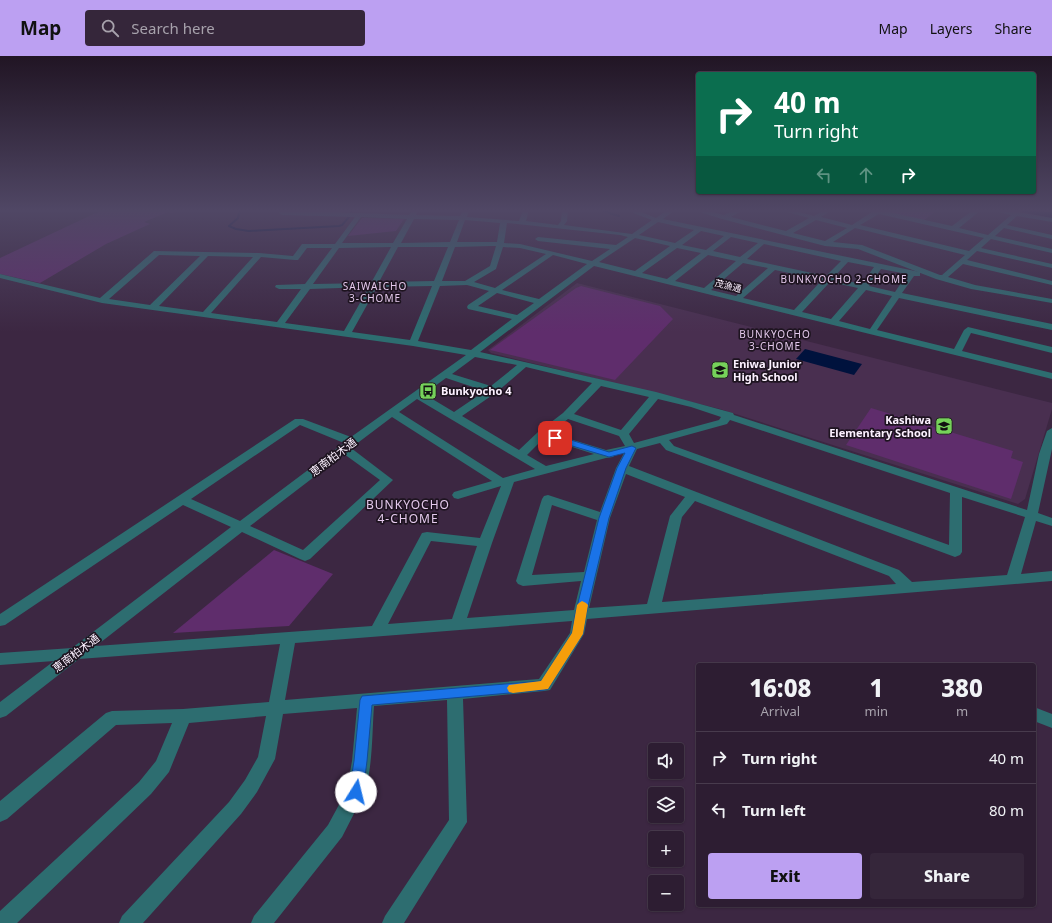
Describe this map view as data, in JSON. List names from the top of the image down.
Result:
{
  "streets": {
    "street": ["茂漁通", "恵南柏木通"]
  },
  "crossings": [
    ["茂漁通", "恵南柏木通"]
  ],
  "districts": [
    "BUNKYOCHO 2-CHOME",
    "SAIWAICHO 3-CHOME",
    "BUNKYOCHO 3-CHOME",
    "BUNKYOCHO 4-CHOME"
  ],
  "places": {
    "school or university": ["Eniwa Junior High School", "Kashiwa Elementary School"],
    "bus stop": ["Bunkyocho 4"]
  },
  "page": {
    "header": "Map",
    "search": "Search here",
    "nav": ["Map", "Layers", "Share"],
    "turn": ["40 m", "Turn right"],
    "eta": [
      "16:08",
      "Arrival",
      "1",
      "min",
      "380",
      "m"
    ],
    "list": [
      {
        "name": "Turn right",
        "value": "40 m"
      },
      {
        "name": "Turn left",
        "value": "80 m"
      }
    ],
    "map_buttons": ["+", "−"],
    "buttons": ["Exit", "Share"]
  }
}
